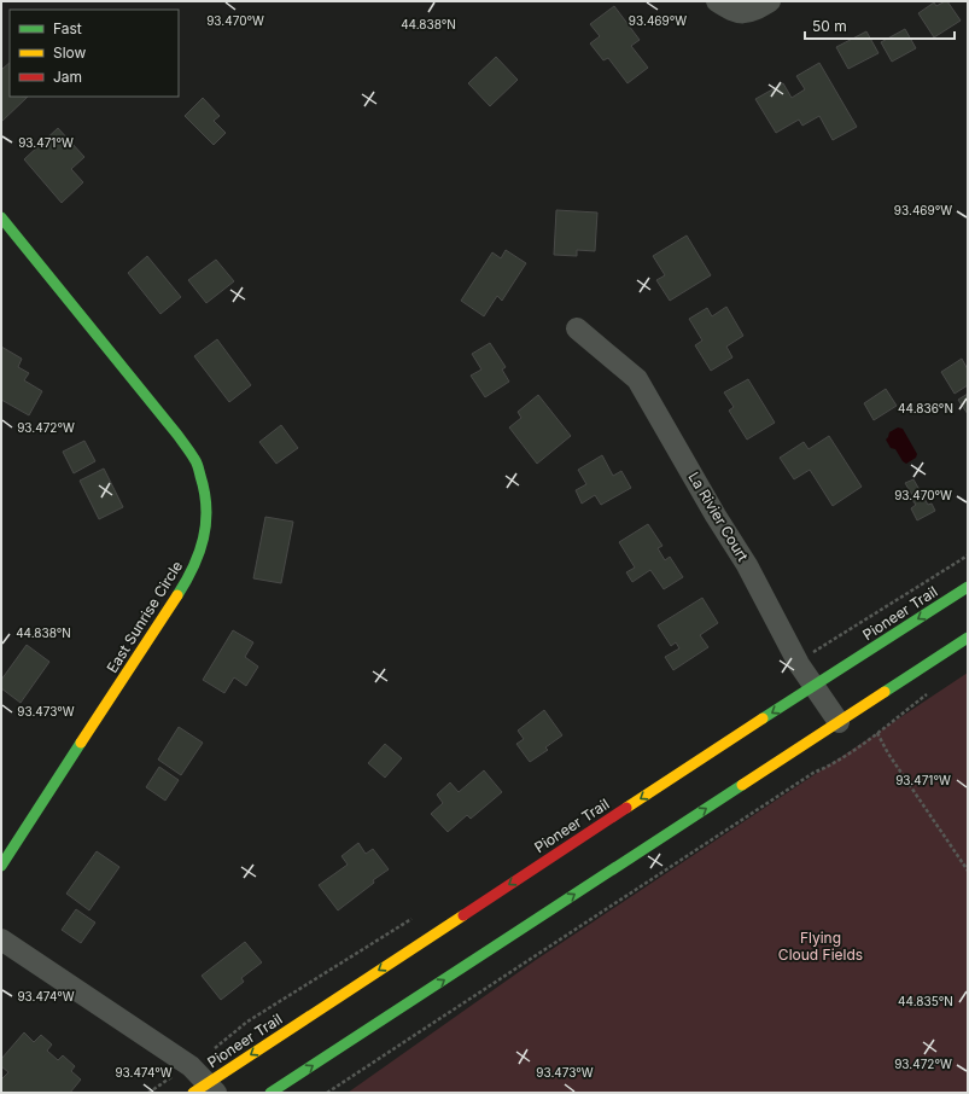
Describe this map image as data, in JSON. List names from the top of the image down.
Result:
{
  "streets": {
    "main road": ["Pioneer Trail", "East Sunrise Circle"],
    "street": ["La Rivier Court"]
  },
  "crossings": [
    ["La Rivier Court", "Pioneer Trail"]
  ],
  "parks": ["Flying Cloud Fields"],
  "legend": ["Fast", "Slow", "Jam"],
  "scale_bar": "50 m",
  "coordinates": [
    "93.470°W",
    "93.469°W",
    "44.838°N",
    "93.471°W",
    "44.836°N",
    "93.472°W",
    "93.473°W",
    "93.474°W",
    "44.835°N"
  ]
}
